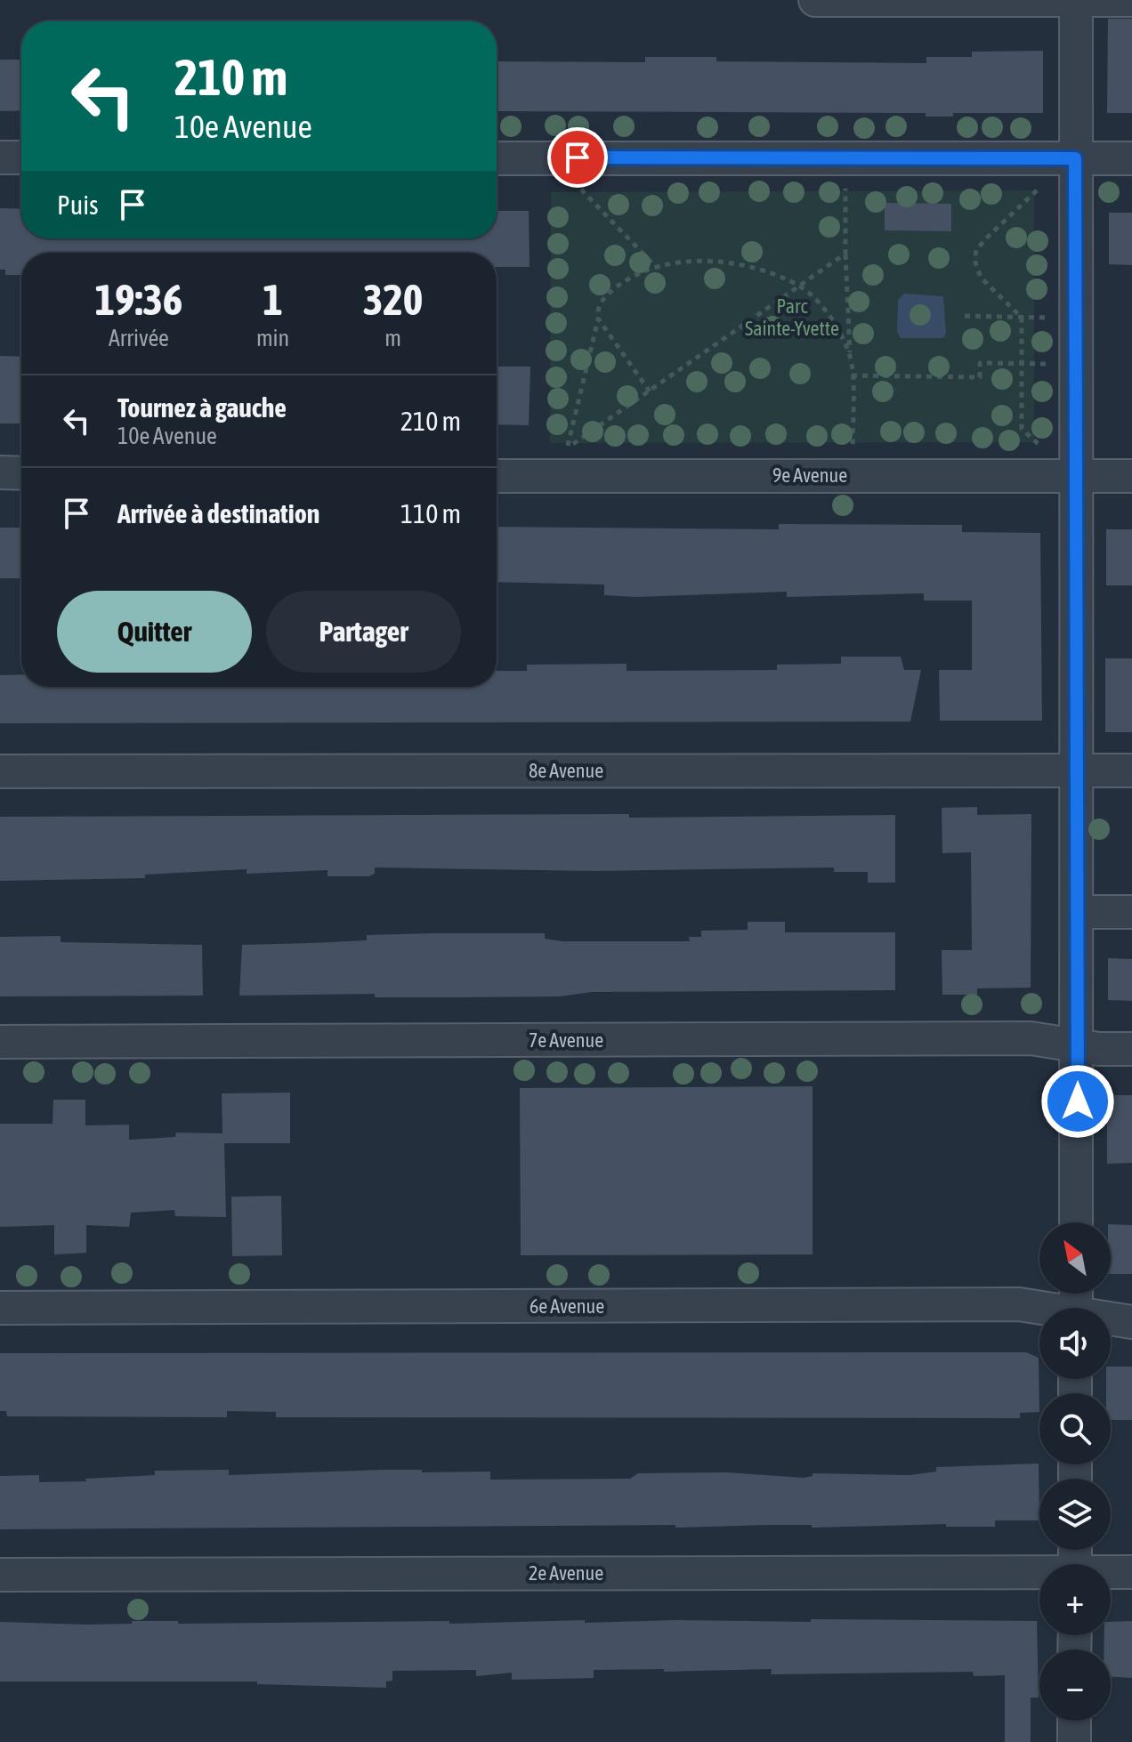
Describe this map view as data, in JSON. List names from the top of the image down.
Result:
{
  "streets": {
    "street": [
      "9e Avenue",
      "8e Avenue",
      "7e Avenue",
      "6e Avenue",
      "2e Avenue"
    ]
  },
  "parks": ["Parc Sainte-Yvette"],
  "north": "top left",
  "page": {
    "turn": ["210 m", "10e Avenue"],
    "then": "Puis",
    "eta": [
      "19:36",
      "Arrivée",
      "1",
      "min",
      "320",
      "m"
    ],
    "list": [
      {
        "name": "Tournez à gauche",
        "note": "10e Avenue",
        "value": "210 m"
      },
      {
        "name": "Arrivée à destination",
        "value": "110 m"
      }
    ],
    "buttons": ["Quitter", "Partager"],
    "map_buttons": ["+", "−"]
  }
}
